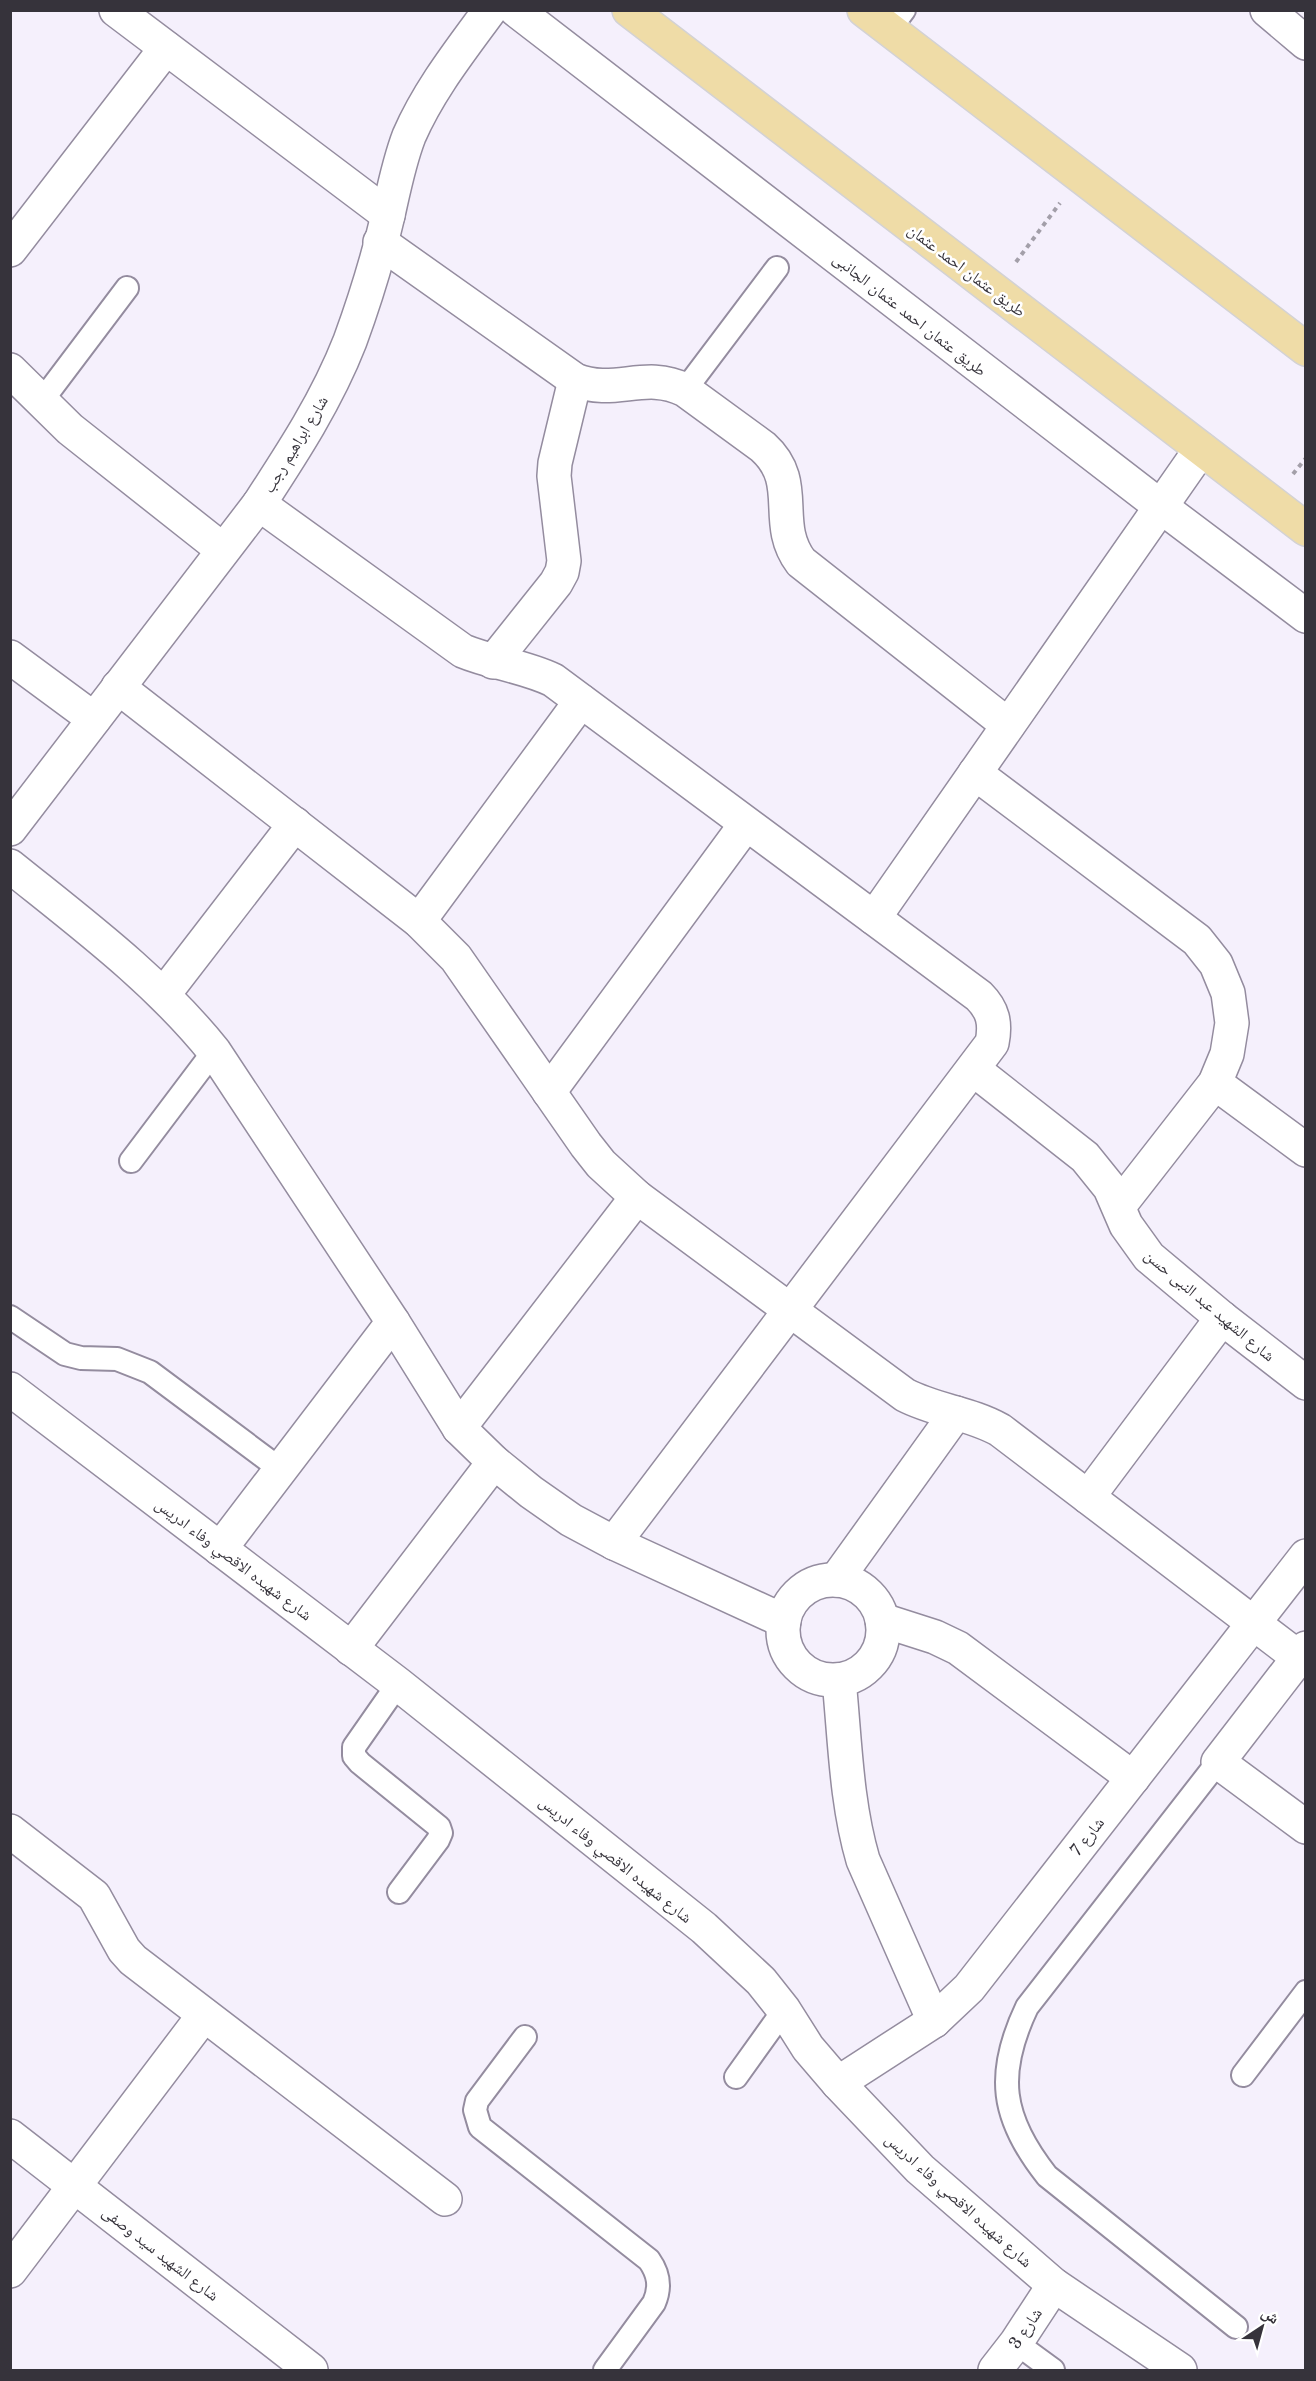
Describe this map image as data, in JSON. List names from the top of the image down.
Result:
{
  "streets": {
    "main road": ["طريق عثمان احمد عثمان"],
    "street": [
      "طريق عثمان احمد عثمان الجانبى",
      "شارع ابراهيم رجب",
      "شارع الشهيد عبد النبى حسن",
      "شارع شهيده الاقصي وفاء ادريس",
      "شارع 7",
      "شارع الشهيد سيد وصفى",
      "شارع 3"
    ]
  },
  "crossings": [
    ["شارع شهيده الاقصي وفاء ادريس", "شارع 7"],
    ["شارع شهيده الاقصي وفاء ادريس", "شارع 3"]
  ],
  "north": "top right"
}
